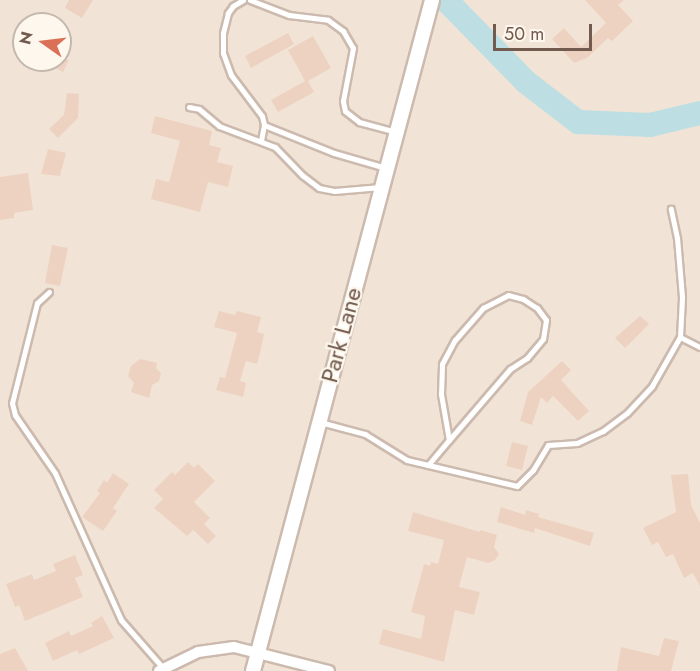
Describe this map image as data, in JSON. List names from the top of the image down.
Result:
{
  "streets": {
    "street": ["Park Lane"]
  },
  "scale_bar": "50 m",
  "north": "left"
}
